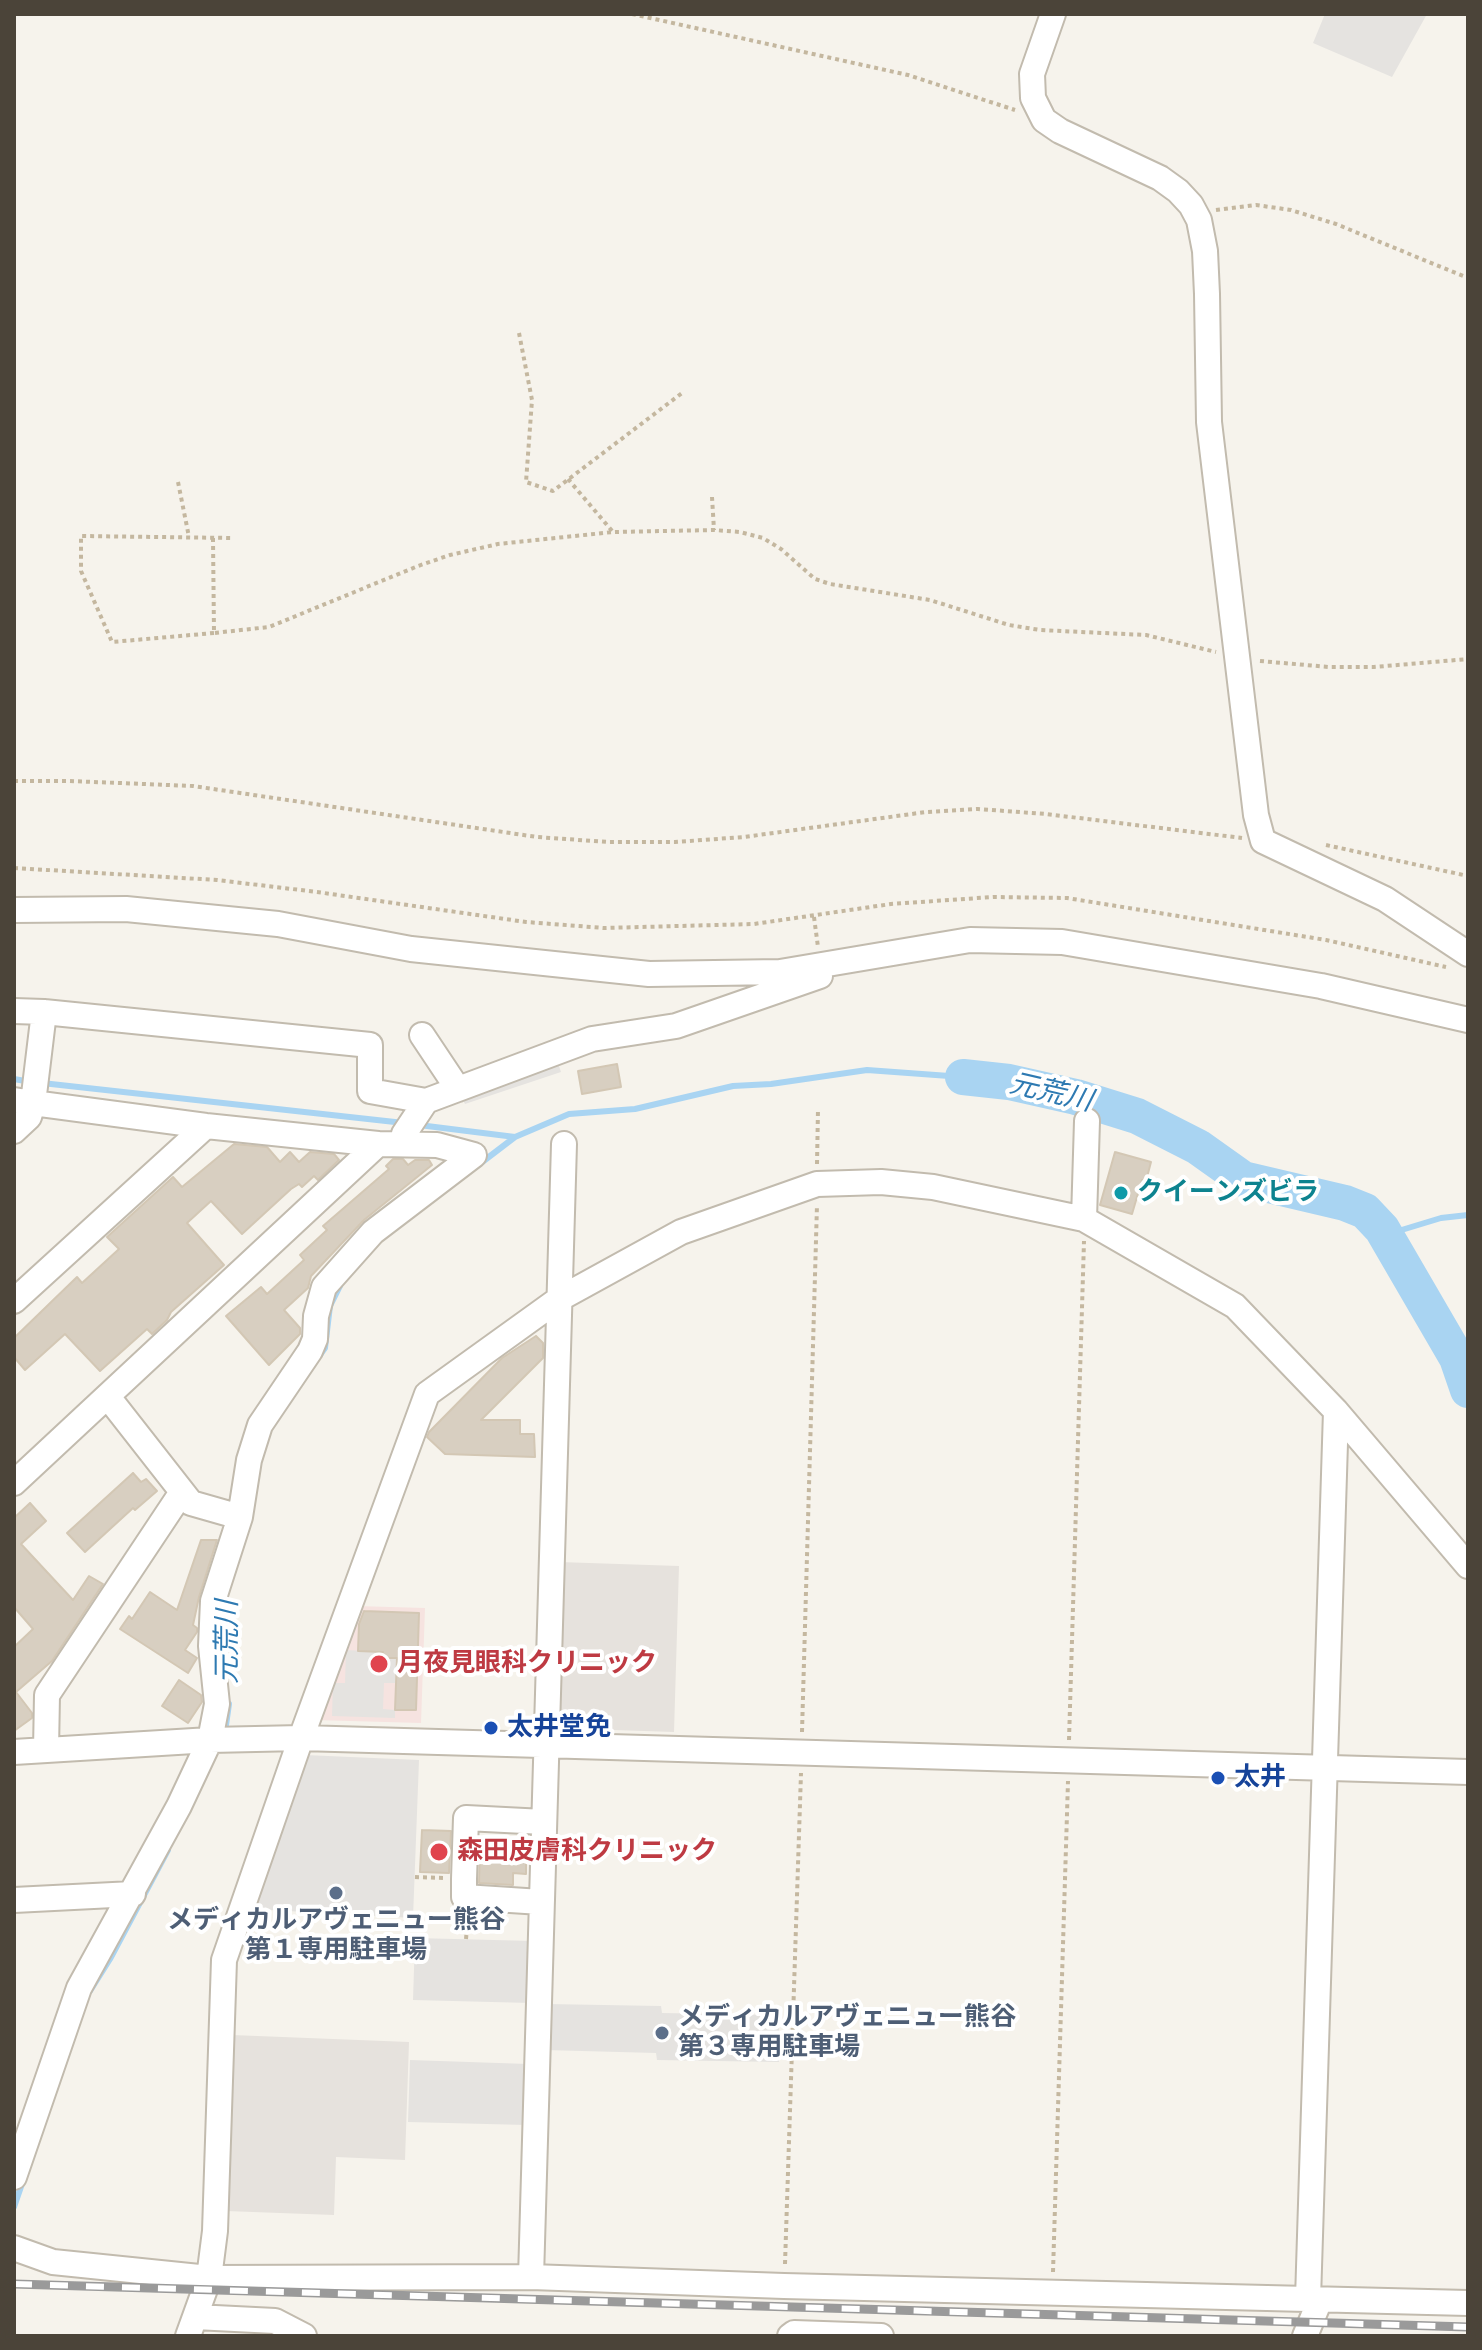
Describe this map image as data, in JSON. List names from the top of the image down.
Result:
{
  "water": ["元荒川"],
  "places": [
    "クイーンズビラ",
    "月夜見眼科クリニック",
    "太井堂免",
    "太井",
    "森田皮膚科クリニック",
    "メディカルアヴェニュー熊谷 第１専用駐車場",
    "メディカルアヴェニュー熊谷 第３専用駐車場"
  ]
}
